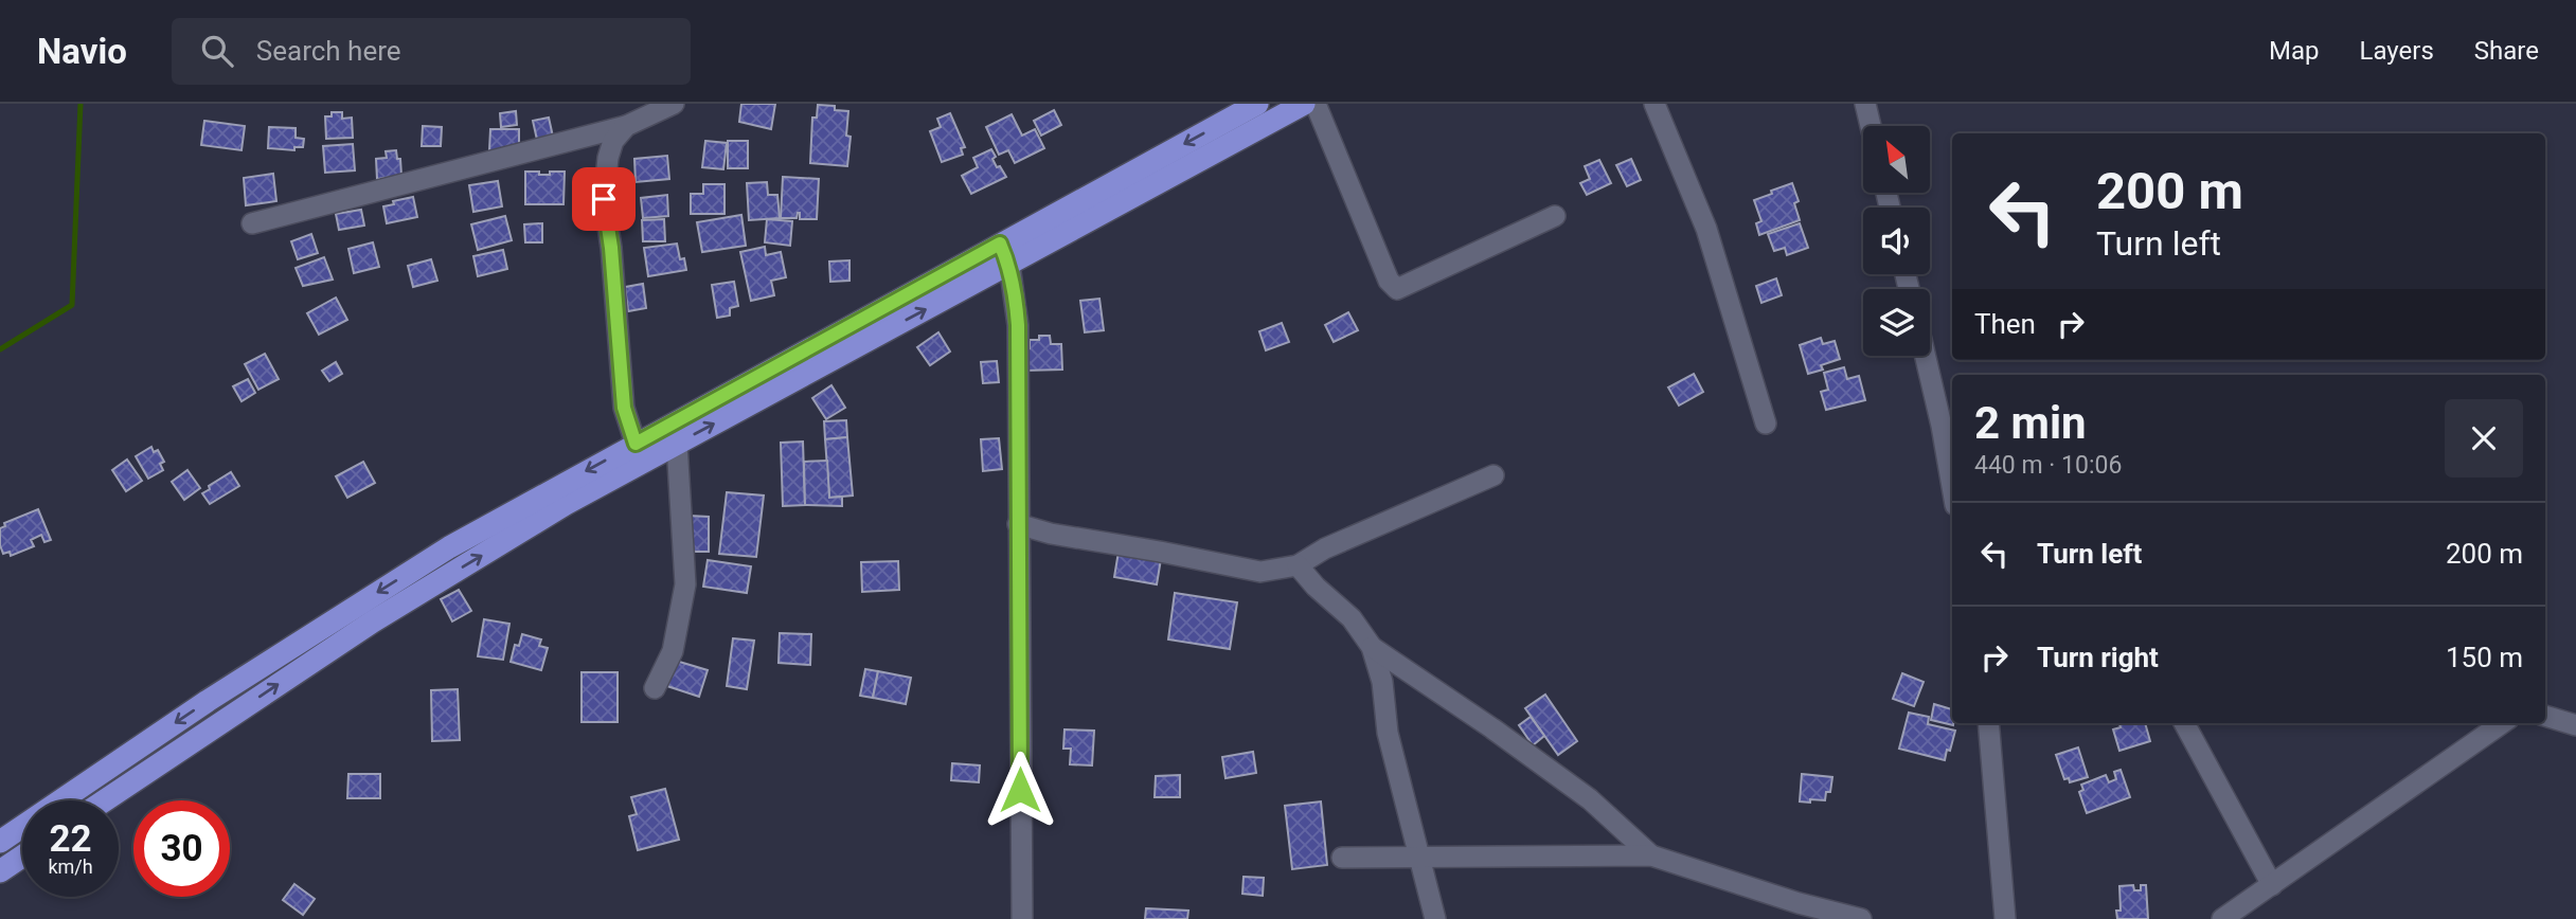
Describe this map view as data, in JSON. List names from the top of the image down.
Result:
{
  "north": "top left",
  "page": {
    "header": "Navio",
    "search": "Search here",
    "nav": ["Map", "Layers", "Share"],
    "turn": ["200 m", "Turn left"],
    "then": "Then",
    "heading": ["2 min", "440 m · 10:06"],
    "list": [
      {
        "name": "Turn left",
        "value": "200 m"
      },
      {
        "name": "Turn right",
        "value": "150 m"
      }
    ],
    "speed": "22 km/h",
    "limit": "30"
  }
}
